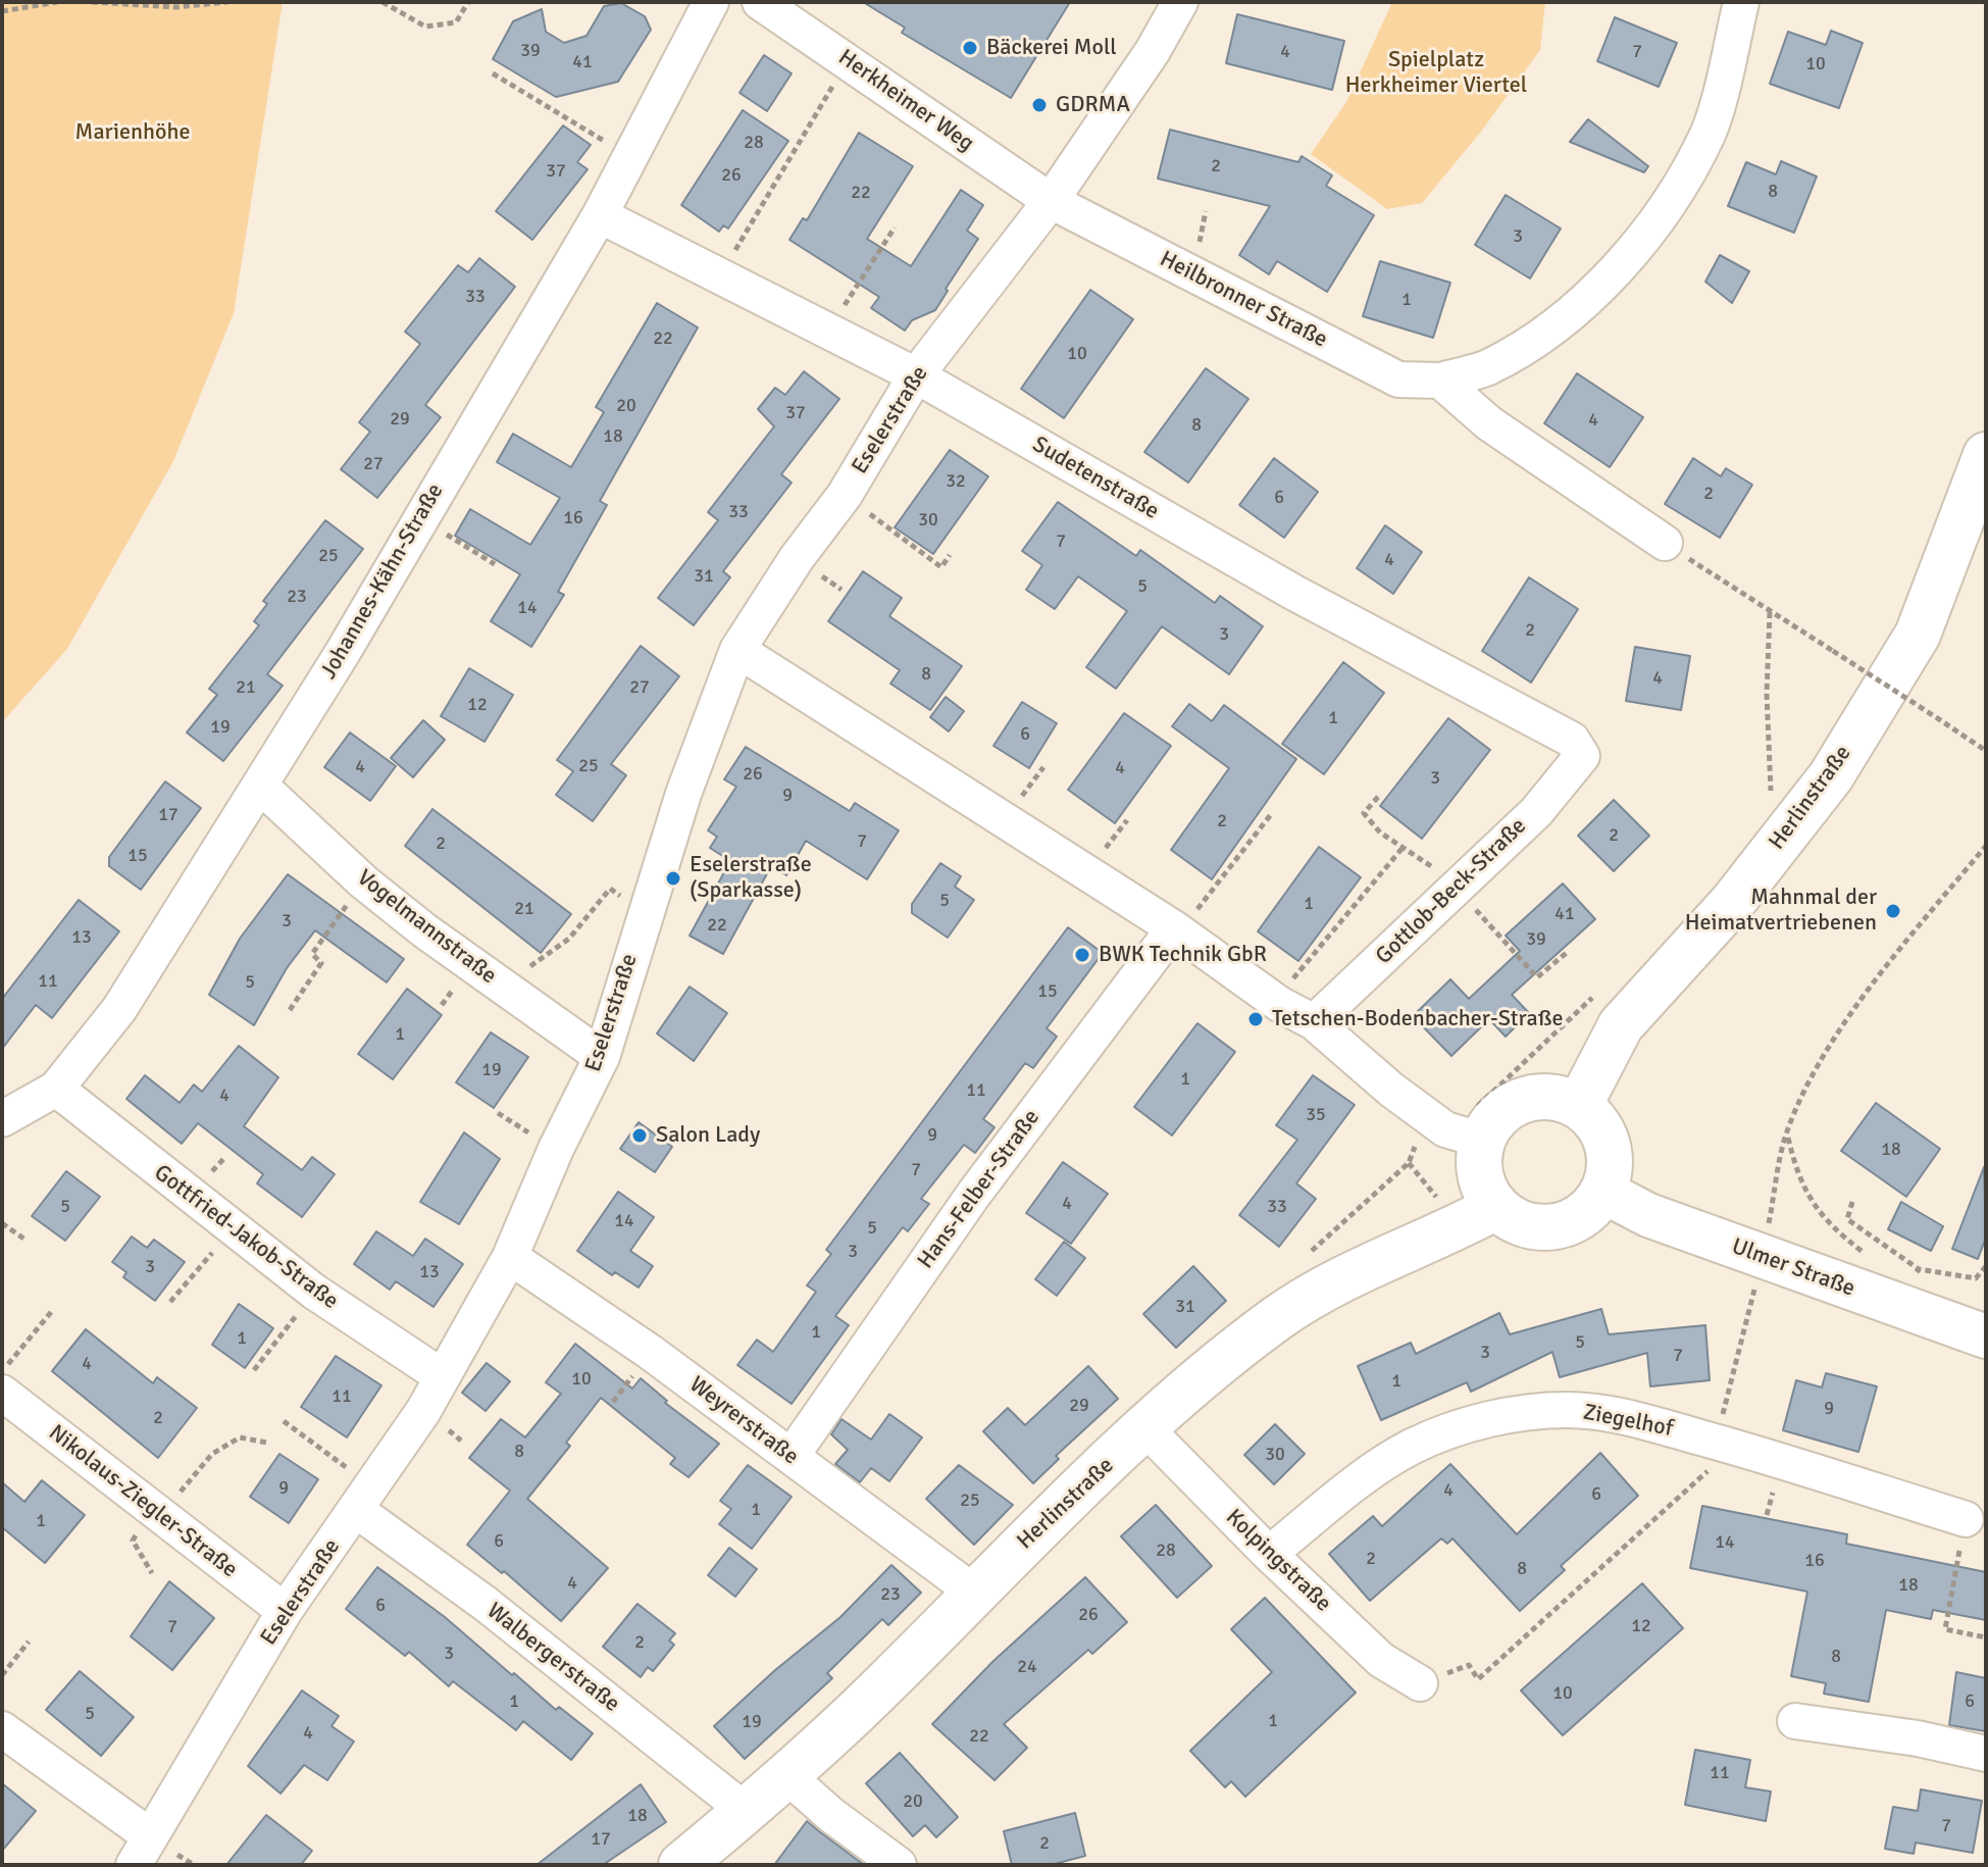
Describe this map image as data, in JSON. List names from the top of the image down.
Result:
{
  "streets": {
    "main road": ["Herlinstraße"],
    "street": [
      "Herkheimer Weg",
      "Heilbronner Straße",
      "Eselerstraße",
      "Sudetenstraße",
      "Johannes-Kähn-Straße",
      "Gottlob-Beck-Straße",
      "Vogelmannstraße",
      "Hans-Felber-Straße",
      "Gottfried-Jakob-Straße",
      "Ulmer Straße",
      "Weyrerstraße",
      "Ziegelhof",
      "Nikolaus-Ziegler-Straße",
      "Kolpingstraße",
      "Walbergerstraße"
    ]
  },
  "crossings": [
    ["Herkheimer Weg", "Heilbronner Straße"],
    ["Herkheimer Weg", "Eselerstraße"],
    ["Heilbronner Straße", "Eselerstraße"],
    ["Eselerstraße", "Sudetenstraße"],
    ["Eselerstraße", "Vogelmannstraße"],
    ["Eselerstraße", "Gottfried-Jakob-Straße"],
    ["Eselerstraße", "Weyrerstraße"],
    ["Eselerstraße", "Nikolaus-Ziegler-Straße"],
    ["Eselerstraße", "Walbergerstraße"],
    ["Sudetenstraße", "Johannes-Kähn-Straße"],
    ["Sudetenstraße", "Gottlob-Beck-Straße"],
    ["Johannes-Kähn-Straße", "Vogelmannstraße"],
    ["Johannes-Kähn-Straße", "Gottfried-Jakob-Straße"],
    ["Herlinstraße", "Ulmer Straße"],
    ["Herlinstraße", "Weyrerstraße"],
    ["Herlinstraße", "Kolpingstraße"],
    ["Herlinstraße", "Walbergerstraße"],
    ["Hans-Felber-Straße", "Weyrerstraße"],
    ["Ziegelhof", "Kolpingstraße"]
  ],
  "parks": ["Spielplatz Herkheimer Viertel", "Marienhöhe"],
  "places": [
    "Bäckerei Moll",
    "GDRMA",
    "Eselerstraße (Sparkasse)",
    "Mahnmal der Heimatvertriebenen",
    "BWK Technik GbR",
    "Tetschen-Bodenbacher-Straße",
    "Salon Lady"
  ],
  "house_numbers": [
    "39",
    "4",
    "7",
    "41",
    "10",
    "28",
    "2",
    "37",
    "26",
    "8",
    "22",
    "3",
    "33",
    "1",
    "22",
    "10",
    "20",
    "37",
    "29",
    "4",
    "8",
    "18",
    "27",
    "32",
    "2",
    "6",
    "33",
    "16",
    "30",
    "7",
    "25",
    "4",
    "31",
    "5",
    "23",
    "14",
    "2",
    "3",
    "8",
    "4",
    "21",
    "27",
    "12",
    "1",
    "19",
    "6",
    "25",
    "4",
    "4",
    "26",
    "3",
    "9",
    "17",
    "2",
    "2",
    "7",
    "2",
    "15",
    "5",
    "1",
    "21",
    "41",
    "3",
    "22",
    "13",
    "39",
    "11",
    "5",
    "15",
    "1",
    "19",
    "1",
    "11",
    "4",
    "35",
    "9",
    "18",
    "7",
    "4",
    "5",
    "33",
    "14",
    "5",
    "3",
    "3",
    "13",
    "31",
    "1",
    "1",
    "5",
    "3",
    "7",
    "4",
    "10",
    "1",
    "11",
    "29",
    "9",
    "2",
    "8",
    "30",
    "9",
    "4",
    "6",
    "25",
    "1",
    "1",
    "6",
    "14",
    "28",
    "2",
    "16",
    "8",
    "4",
    "18",
    "23",
    "6",
    "26",
    "12",
    "7",
    "2",
    "3",
    "8",
    "24",
    "10",
    "1",
    "6",
    "5",
    "1",
    "19",
    "4",
    "22",
    "11",
    "20",
    "18",
    "7",
    "17",
    "2"
  ]
}
